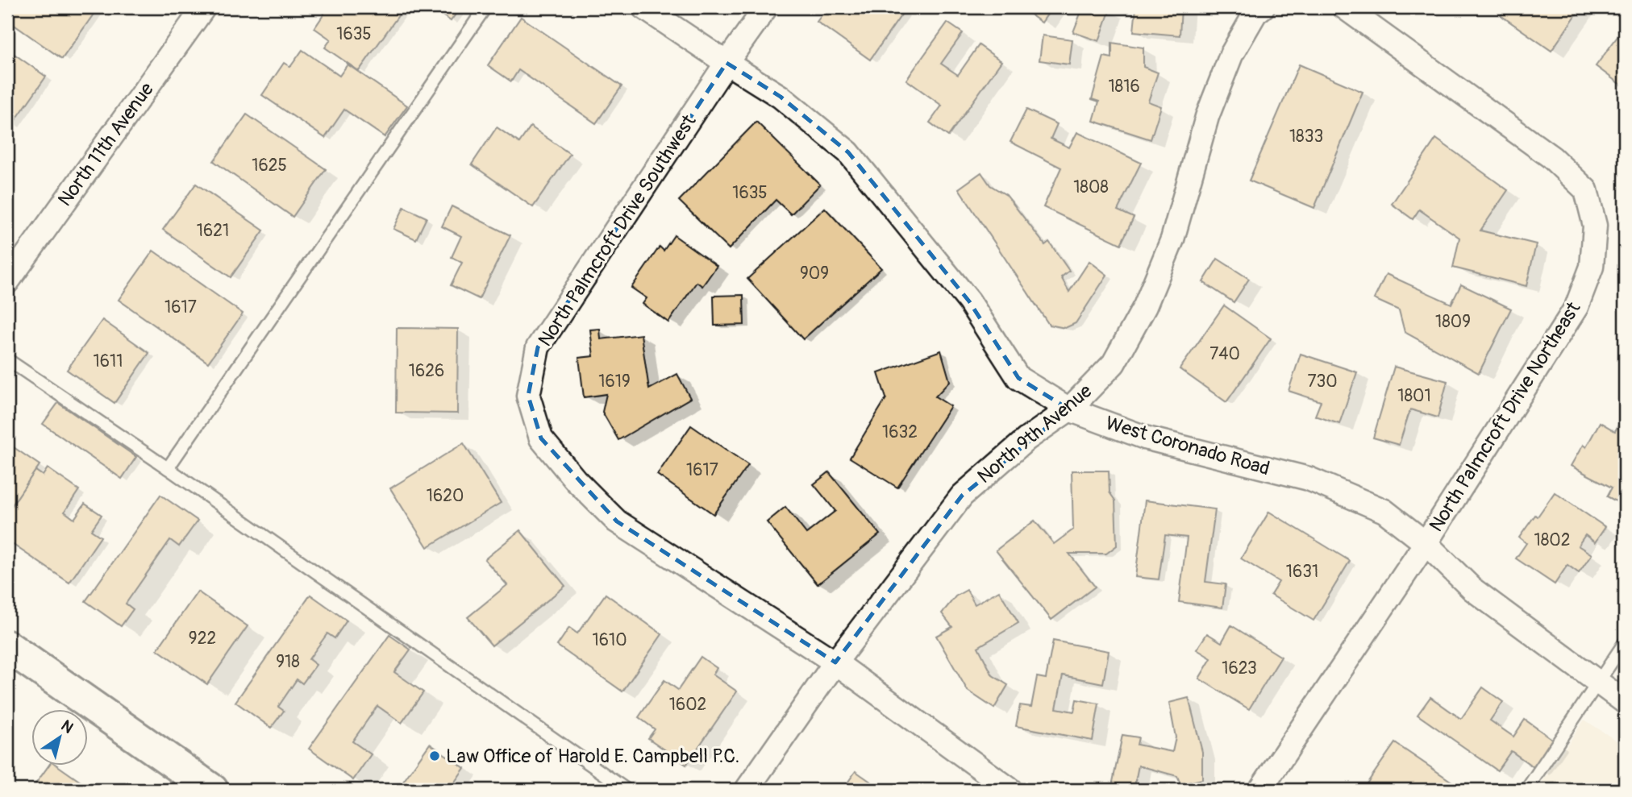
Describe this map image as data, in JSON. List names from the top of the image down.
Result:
{
  "streets": {
    "street": [
      "North 11th Avenue",
      "North Palmcroft Drive Southwest",
      "North Palmcroft Drive Northeast",
      "North 9th Avenue",
      "West Coronado Road"
    ]
  },
  "crossings": [
    ["North Palmcroft Drive Southwest", "North 9th Avenue"],
    ["North Palmcroft Drive Southwest", "West Coronado Road"],
    ["North Palmcroft Drive Northeast", "West Coronado Road"],
    ["North 9th Avenue", "West Coronado Road"]
  ],
  "places": ["Law Office of Harold E. Campbell P.C."],
  "house_numbers": [
    "1635",
    "1816",
    "1833",
    "1625",
    "1808",
    "1635",
    "1621",
    "909",
    "1617",
    "1809",
    "740",
    "1611",
    "1626",
    "1619",
    "730",
    "1801",
    "1632",
    "1617",
    "1620",
    "1802",
    "1631",
    "922",
    "1610",
    "918",
    "1623",
    "1602"
  ],
  "north": "top right"
}
